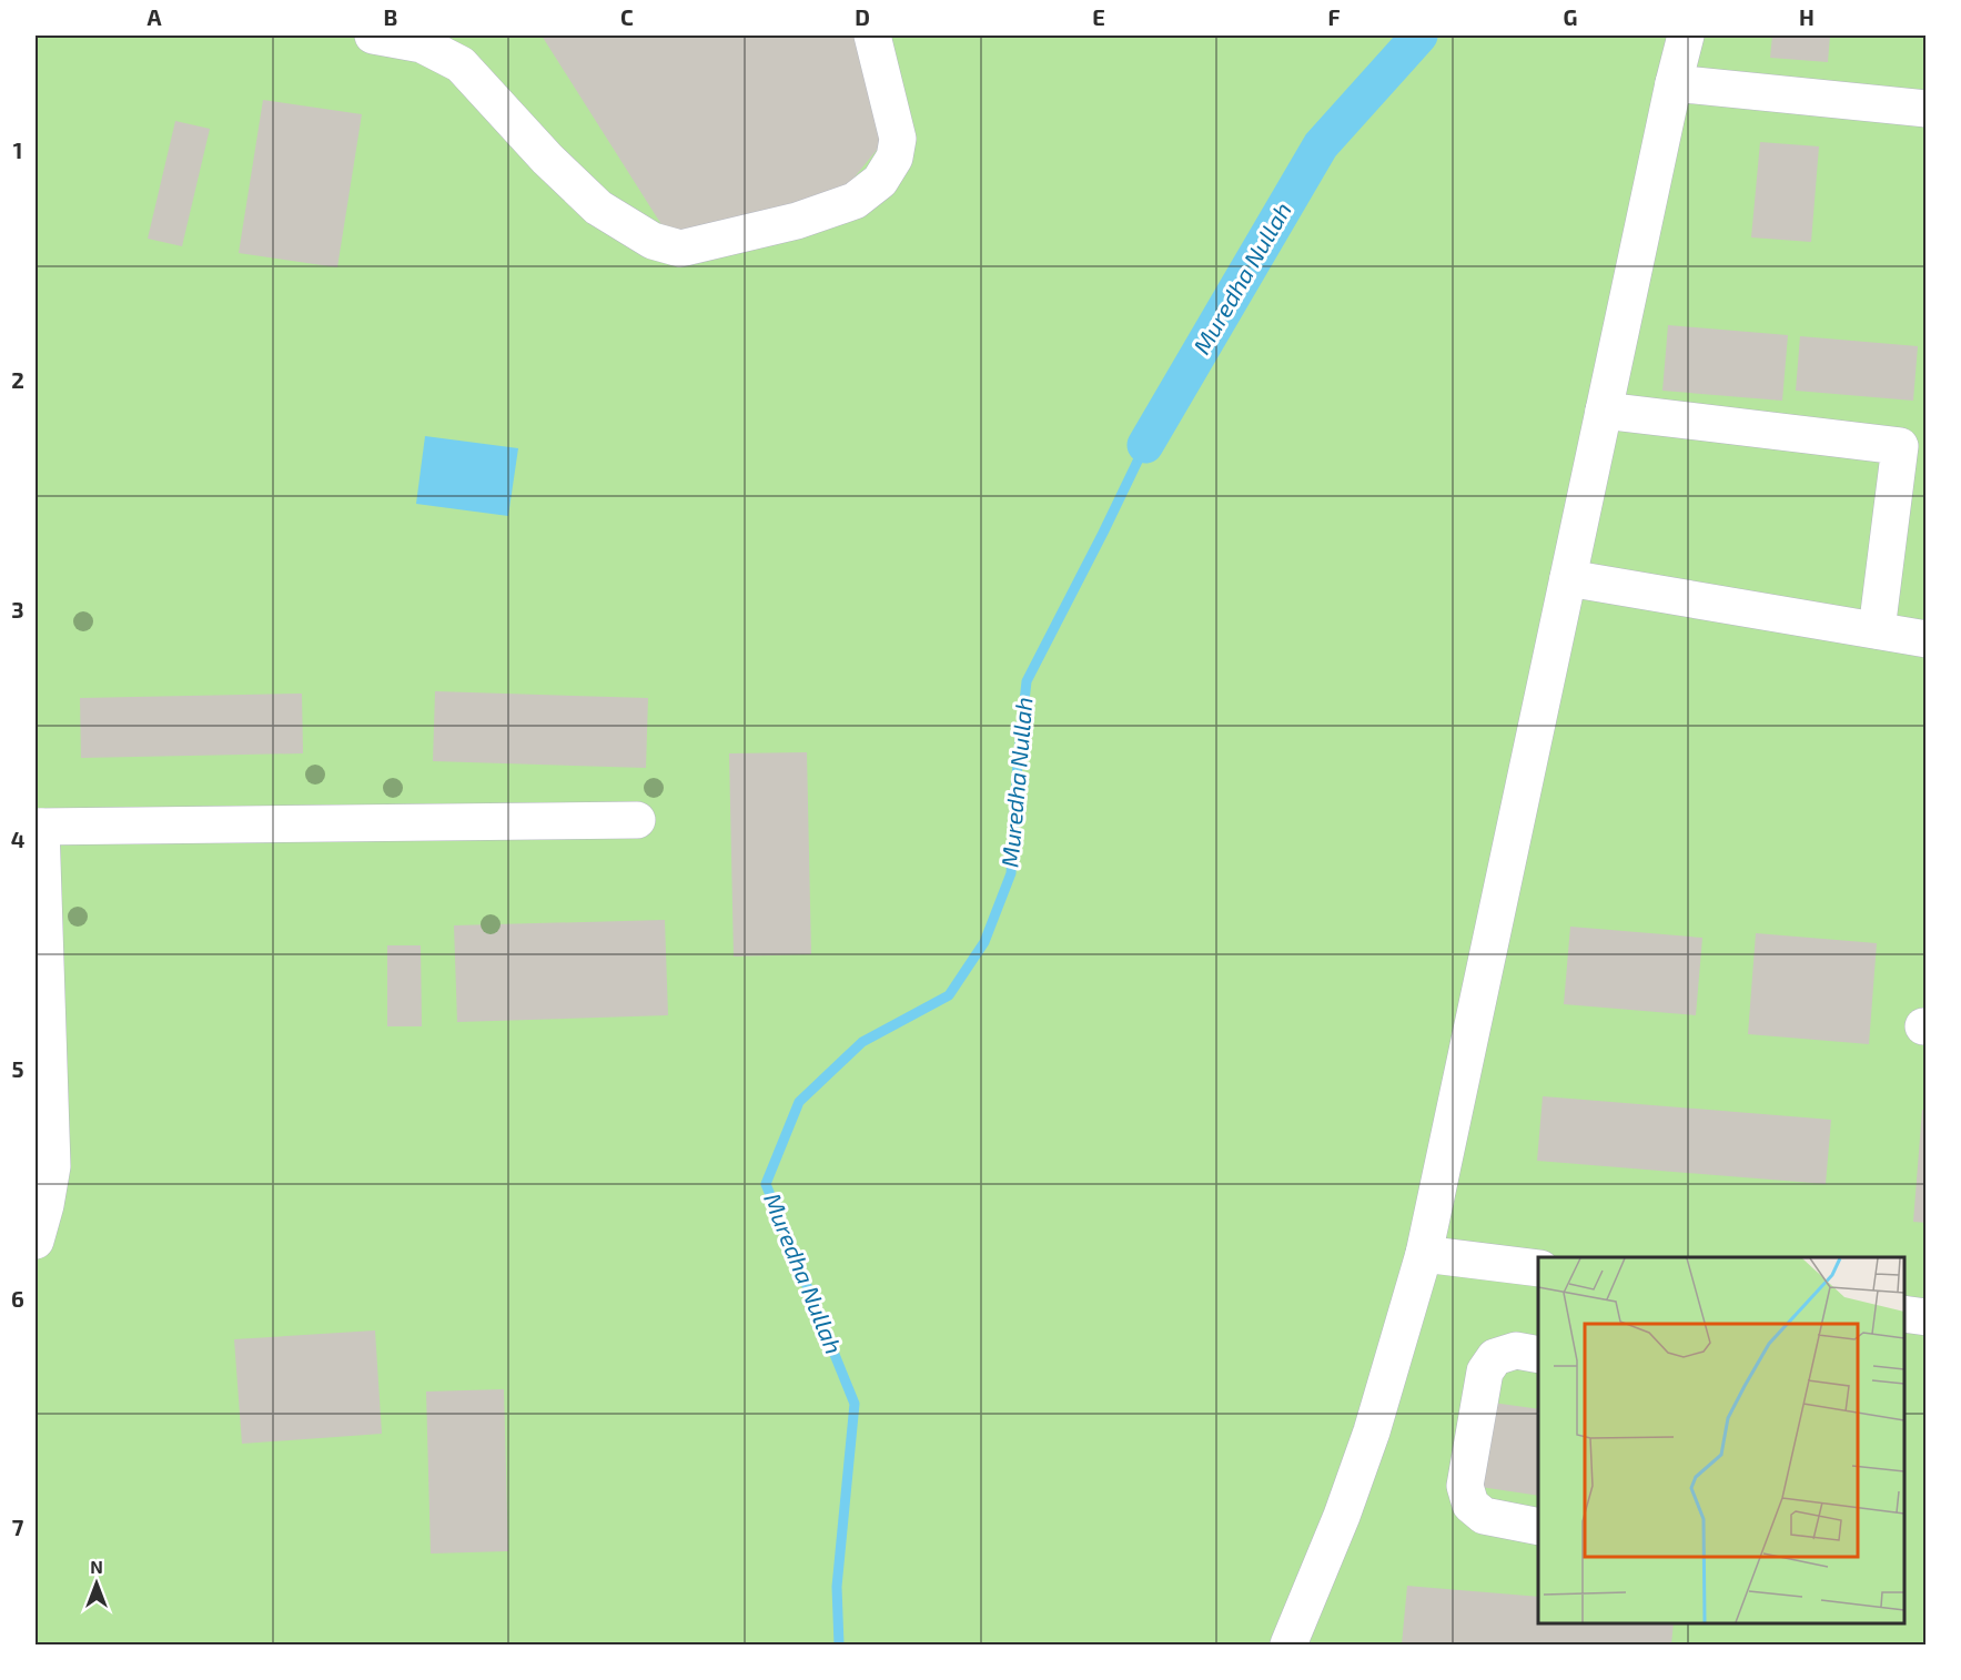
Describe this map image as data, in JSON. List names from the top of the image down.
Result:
{
  "water": ["Muredha Nullah"],
  "north": "top",
  "grid": {
    "columns": [
      "A",
      "B",
      "C",
      "D",
      "E",
      "F",
      "G",
      "H"
    ],
    "rows": [
      "1",
      "2",
      "3",
      "4",
      "5",
      "6",
      "7"
    ]
  }
}
